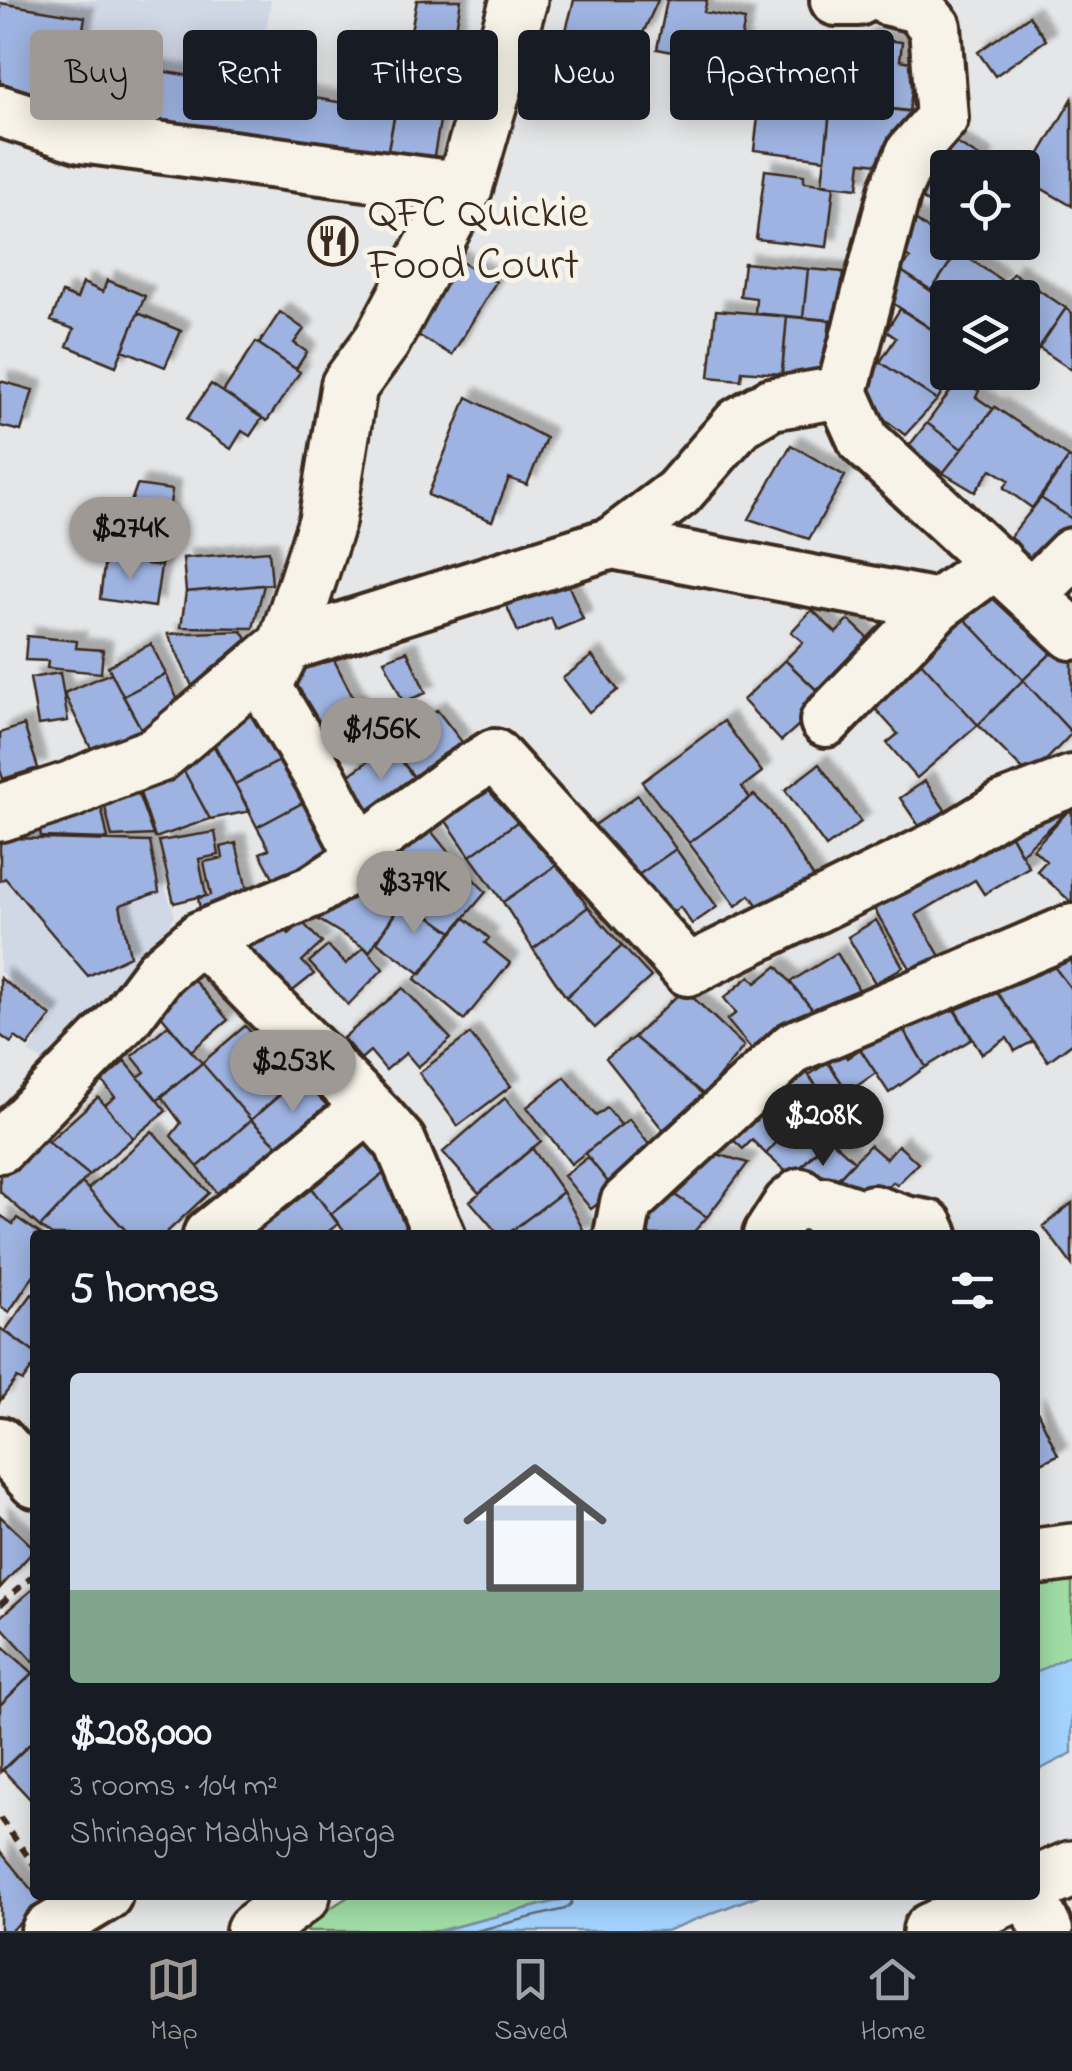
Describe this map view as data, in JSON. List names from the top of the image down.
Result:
{
  "places": {
    "restaurant": ["QFC Quickie Food Court"]
  },
  "page": {
    "chip": [
      "Buy",
      "Rent",
      "Filters",
      "New",
      "Apartment"
    ],
    "price": [
      "$274K",
      "$156K",
      "$379K",
      "$253K",
      "$208K"
    ],
    "heading": "5 homes",
    "list": [
      {
        "name": "$208,000",
        "note": "3 rooms · 104 m² · Shrinagar Madhya Marga"
      }
    ],
    "tabs": ["Map", "Saved", "Home"]
  }
}
